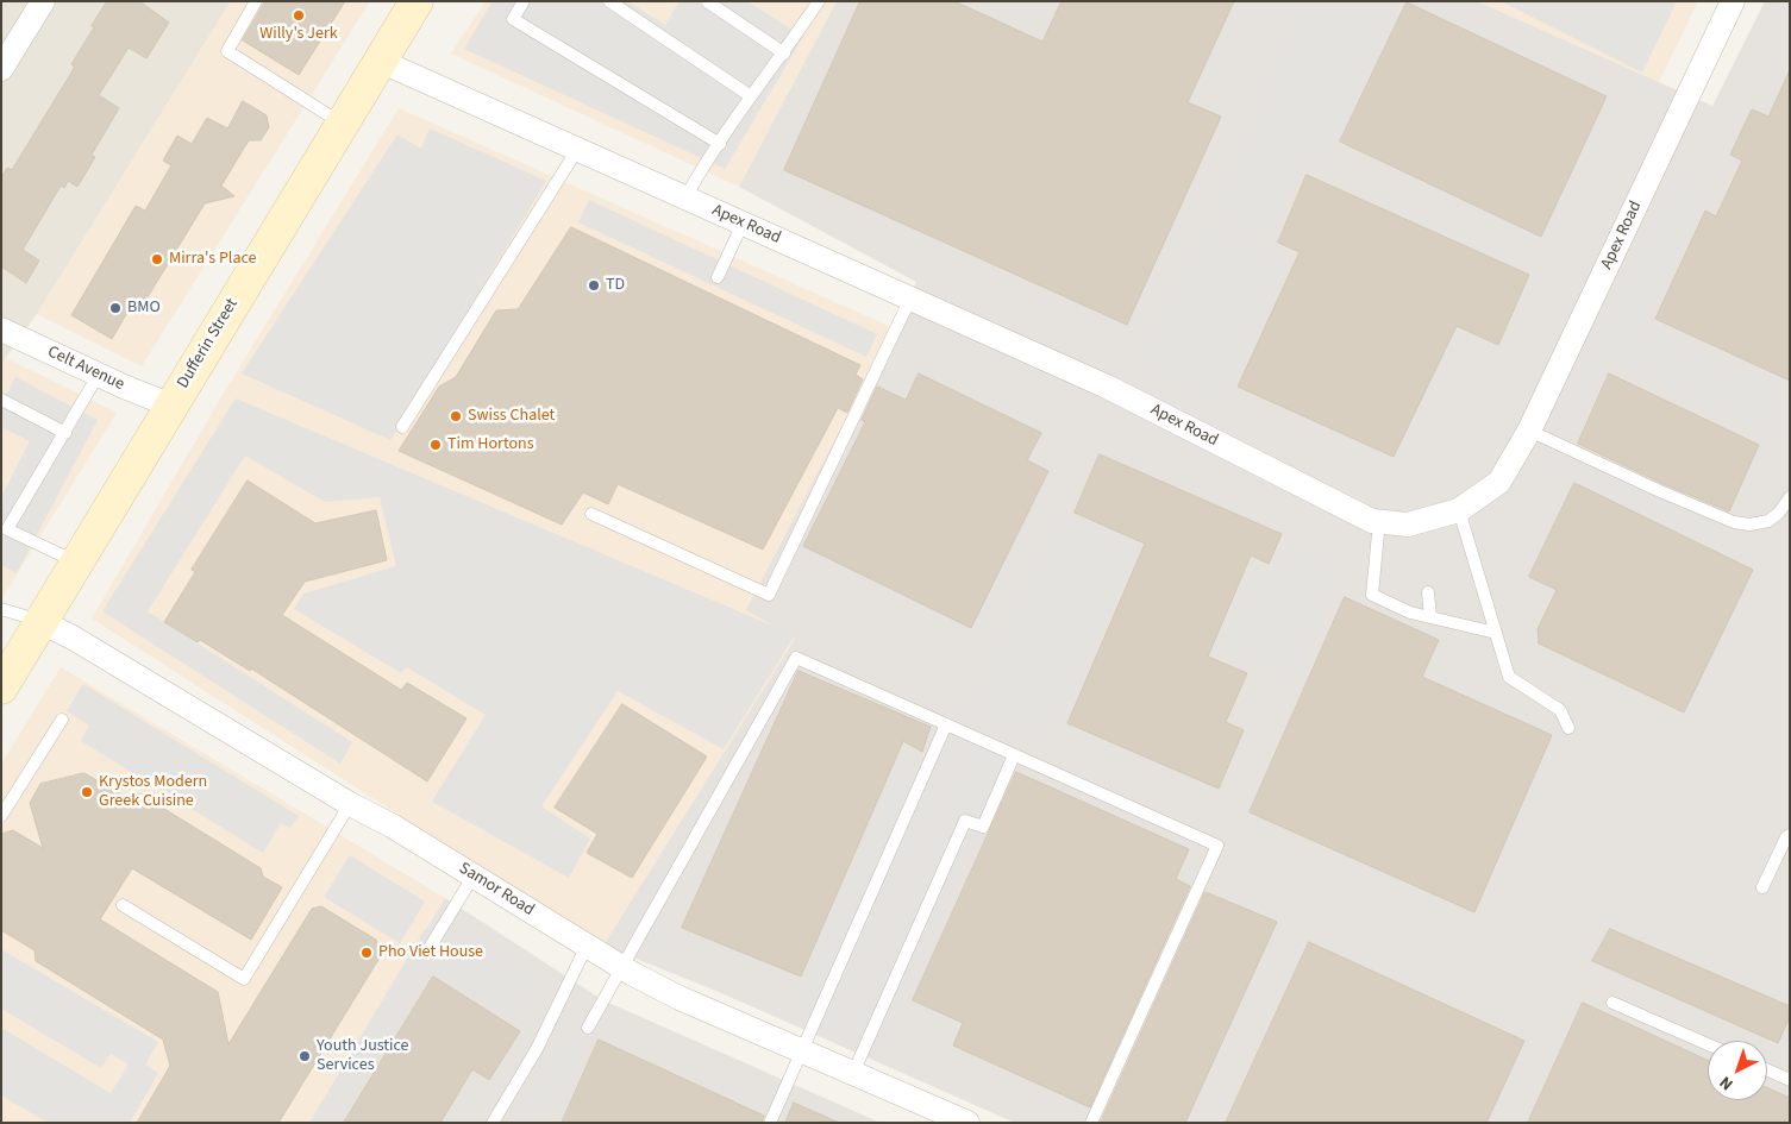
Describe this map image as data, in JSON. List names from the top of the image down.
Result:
{
  "streets": {
    "main road": ["Dufferin Street"],
    "street": ["Apex Road", "Celt Avenue", "Samor Road"]
  },
  "crossings": [
    ["Apex Road", "Dufferin Street"],
    ["Dufferin Street", "Celt Avenue"],
    ["Dufferin Street", "Samor Road"]
  ],
  "places": [
    "Willy's Jerk",
    "Mirra's Place",
    "TD",
    "BMO",
    "Swiss Chalet",
    "Tim Hortons",
    "Krystos Modern Greek Cuisine",
    "Pho Viet House",
    "Youth Justice Services"
  ],
  "north": "bottom left"
}
